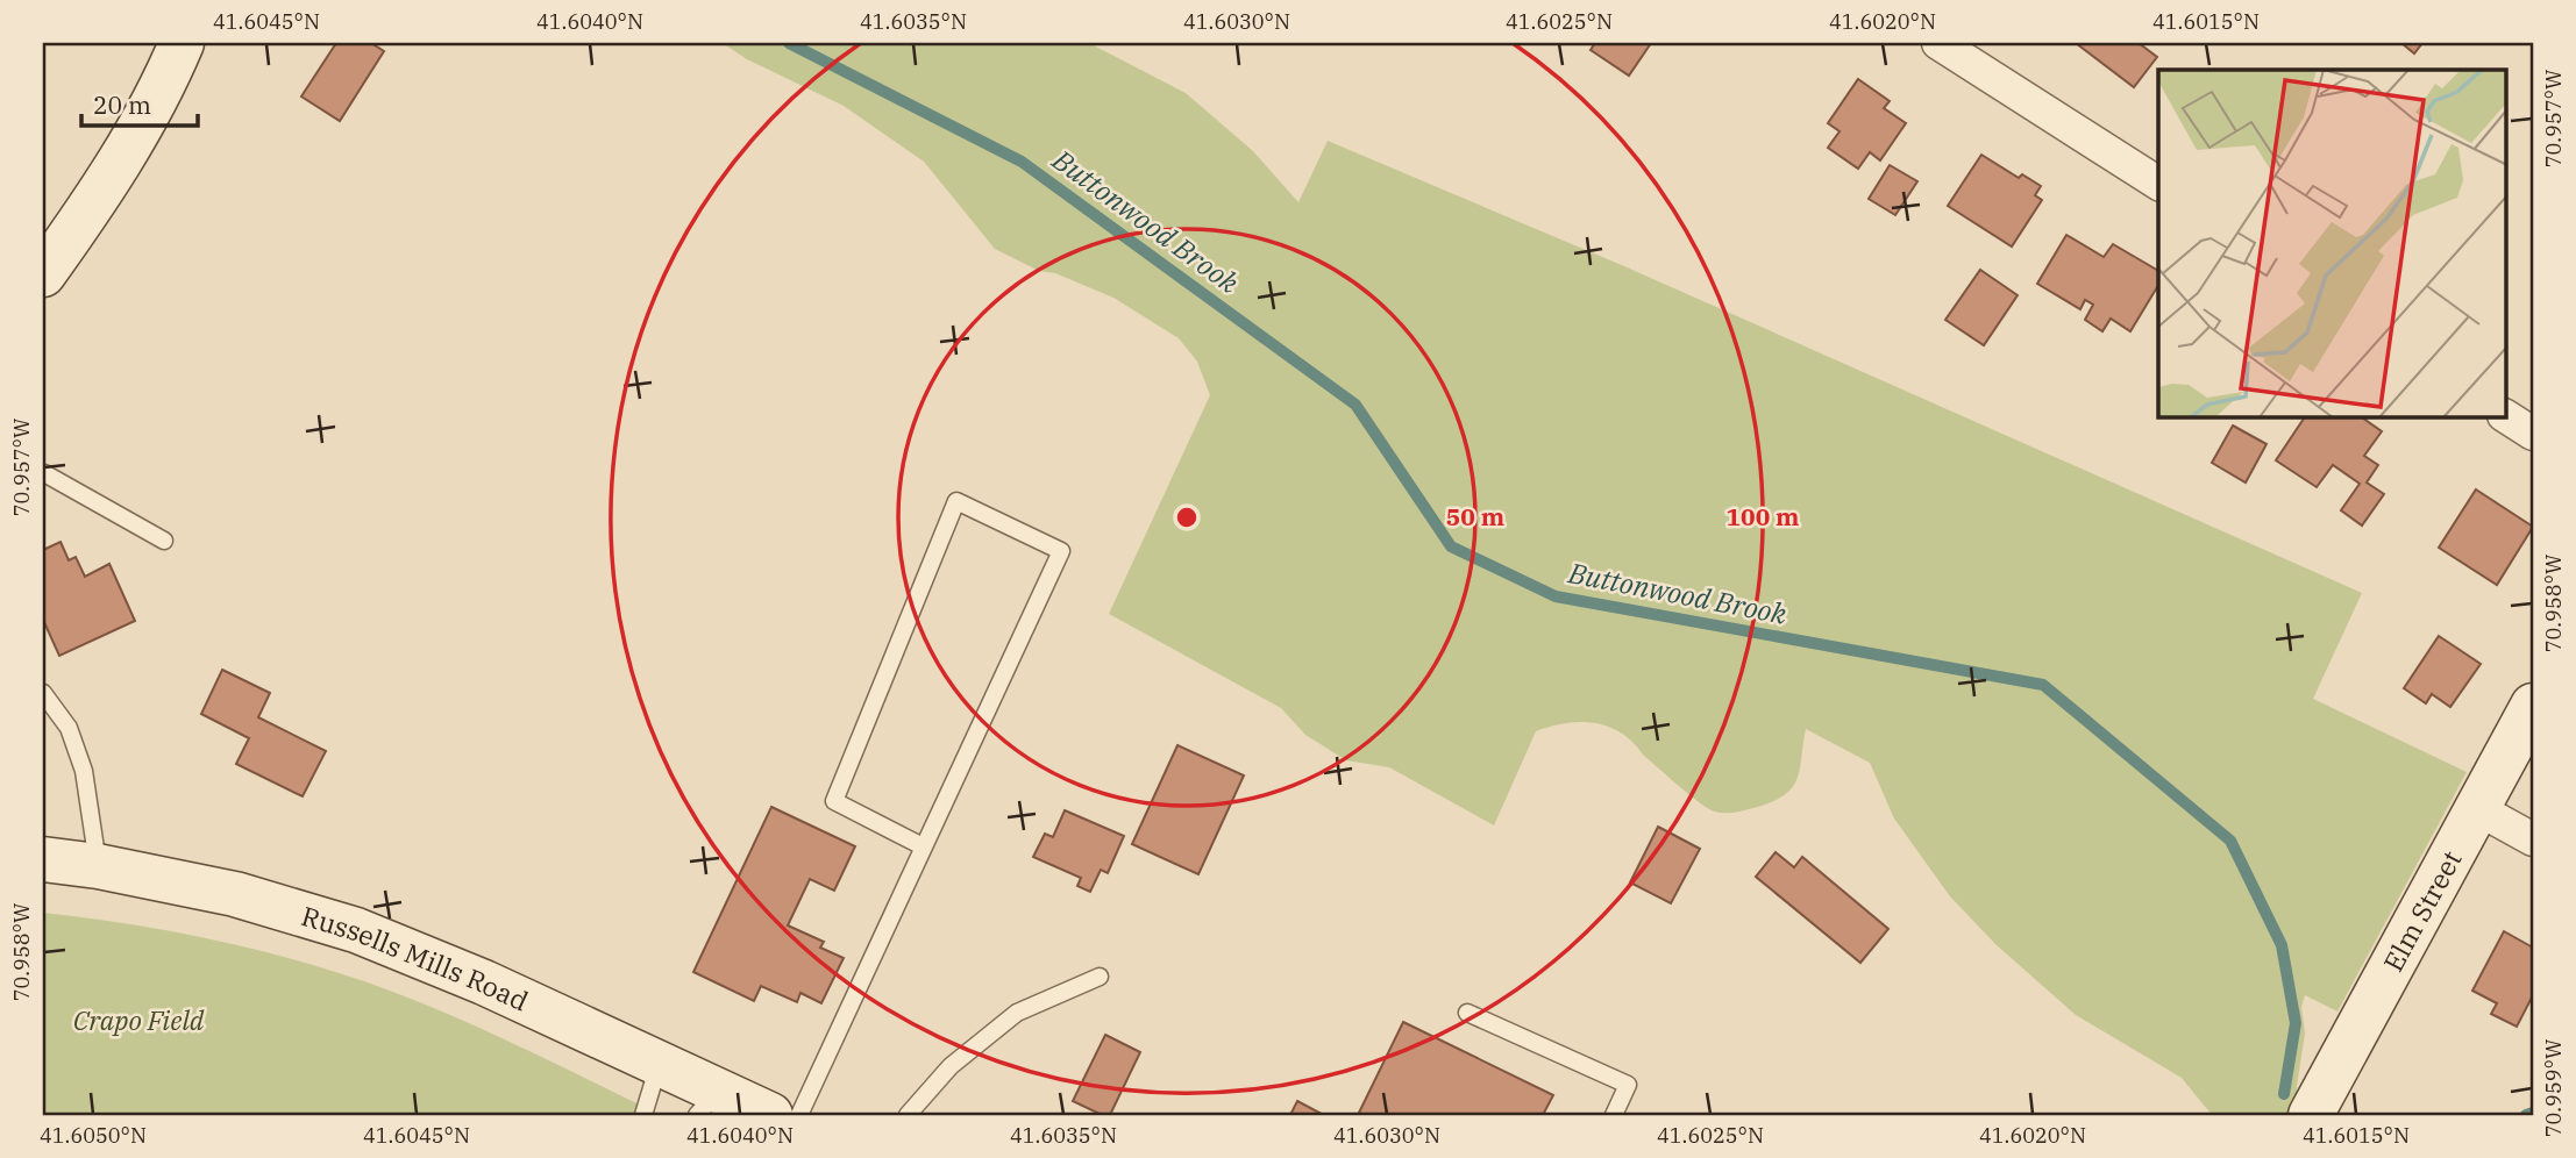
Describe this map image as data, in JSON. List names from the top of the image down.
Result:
{
  "streets": {
    "main road": ["Elm Street", "Russells Mills Road"]
  },
  "water": ["Buttonwood Brook"],
  "parks": ["Crapo Field"],
  "scale_bar": "20 m",
  "coordinates": [
    "41.6045°N",
    "41.6040°N",
    "41.6035°N",
    "41.6030°N",
    "41.6025°N",
    "41.6020°N",
    "41.6015°N",
    "70.957°W",
    "70.958°W",
    "70.959°W",
    "41.6050°N"
  ],
  "rings": ["50 m", "100 m"]
}
